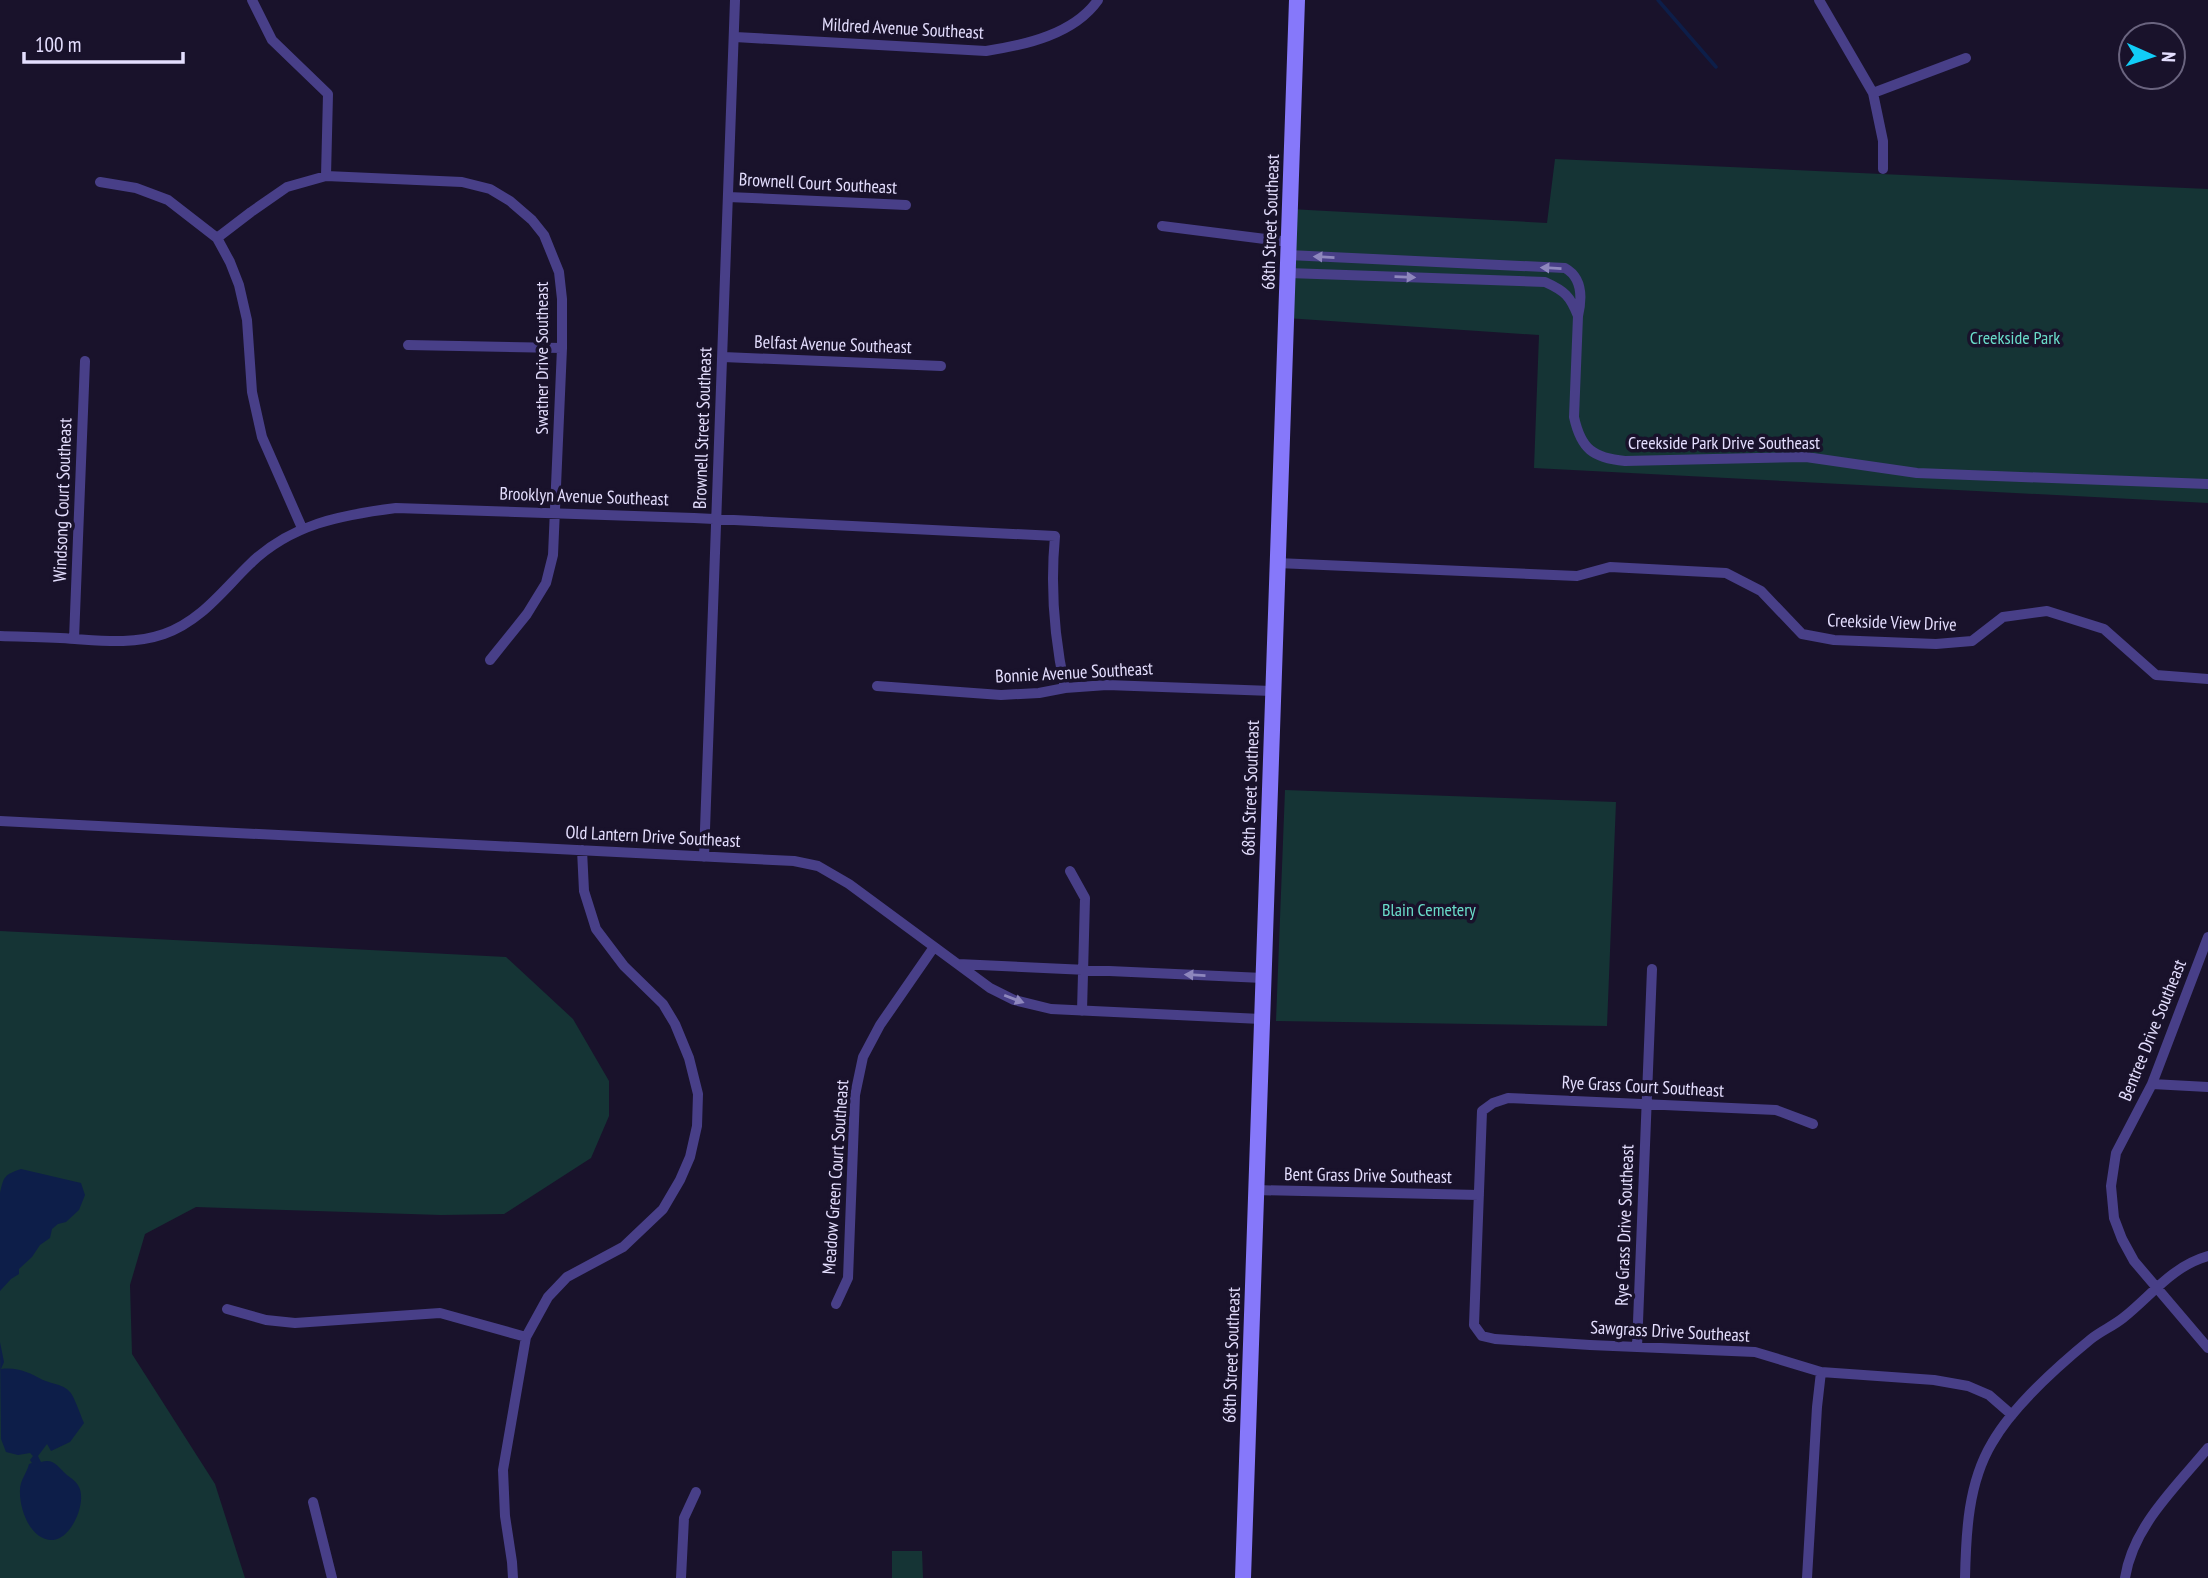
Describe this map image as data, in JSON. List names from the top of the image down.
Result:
{
  "streets": {
    "main road": ["68th Street Southeast"],
    "street": [
      "Mildred Avenue Southeast",
      "Brownell Court Southeast",
      "Belfast Avenue Southeast",
      "Swather Drive Southeast",
      "Brownell Street Southeast",
      "Creekside Park Drive Southeast",
      "Brooklyn Avenue Southeast",
      "Windsong Court Southeast",
      "Creekside View Drive",
      "Bonnie Avenue Southeast",
      "Old Lantern Drive Southeast",
      "Bentree Drive Southeast",
      "Rye Grass Court Southeast",
      "Bent Grass Drive Southeast",
      "Meadow Green Court Southeast",
      "Rye Grass Drive Southeast",
      "Sawgrass Drive Southeast"
    ]
  },
  "crossings": [
    ["Mildred Avenue Southeast", "Brownell Street Southeast"],
    ["Brownell Court Southeast", "Brownell Street Southeast"],
    ["68th Street Southeast", "Creekside Park Drive Southeast"],
    ["68th Street Southeast", "Creekside View Drive"],
    ["68th Street Southeast", "Bonnie Avenue Southeast"],
    ["68th Street Southeast", "Old Lantern Drive Southeast"],
    ["68th Street Southeast", "Bent Grass Drive Southeast"],
    ["Belfast Avenue Southeast", "Brownell Street Southeast"],
    ["Swather Drive Southeast", "Brooklyn Avenue Southeast"],
    ["Brownell Street Southeast", "Brooklyn Avenue Southeast"],
    ["Brownell Street Southeast", "Old Lantern Drive Southeast"],
    ["Brooklyn Avenue Southeast", "Windsong Court Southeast"],
    ["Brooklyn Avenue Southeast", "Bonnie Avenue Southeast"],
    ["Old Lantern Drive Southeast", "Meadow Green Court Southeast"],
    ["Rye Grass Court Southeast", "Bent Grass Drive Southeast"],
    ["Rye Grass Court Southeast", "Rye Grass Drive Southeast"],
    ["Rye Grass Court Southeast", "Sawgrass Drive Southeast"],
    ["Bent Grass Drive Southeast", "Sawgrass Drive Southeast"],
    ["Rye Grass Drive Southeast", "Sawgrass Drive Southeast"]
  ],
  "parks": ["Creekside Park", "Blain Cemetery"],
  "scale_bar": "100 m",
  "north": "right"
}
